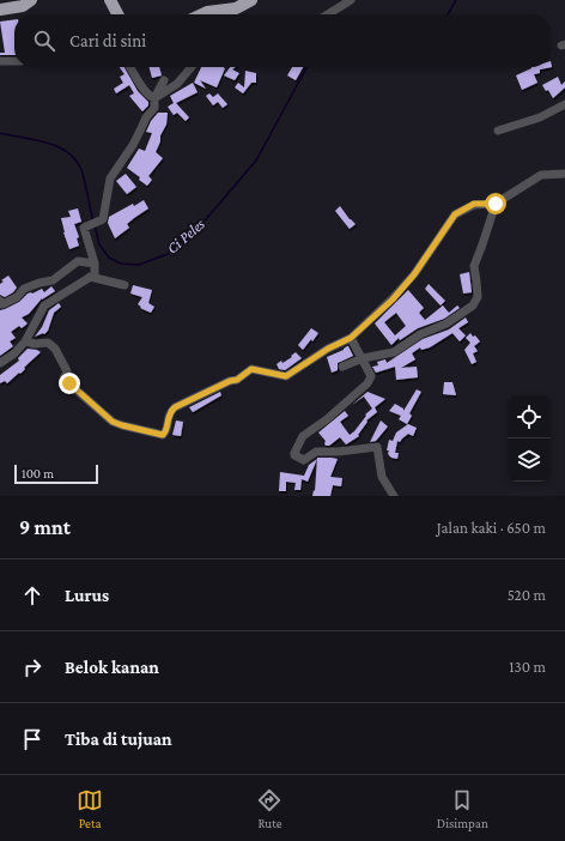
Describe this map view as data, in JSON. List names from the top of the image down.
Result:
{
  "water": ["Ci Peles"],
  "scale_bar": "100 m",
  "page": {
    "search": "Cari di sini",
    "scale": "100 m",
    "heading": ["9 mnt", "Jalan kaki · 650 m"],
    "list": [
      ["Lurus", "520 m"],
      ["Belok kanan", "130 m"],
      "Tiba di tujuan"
    ],
    "nav": ["Peta", "Rute", "Disimpan"]
  }
}
